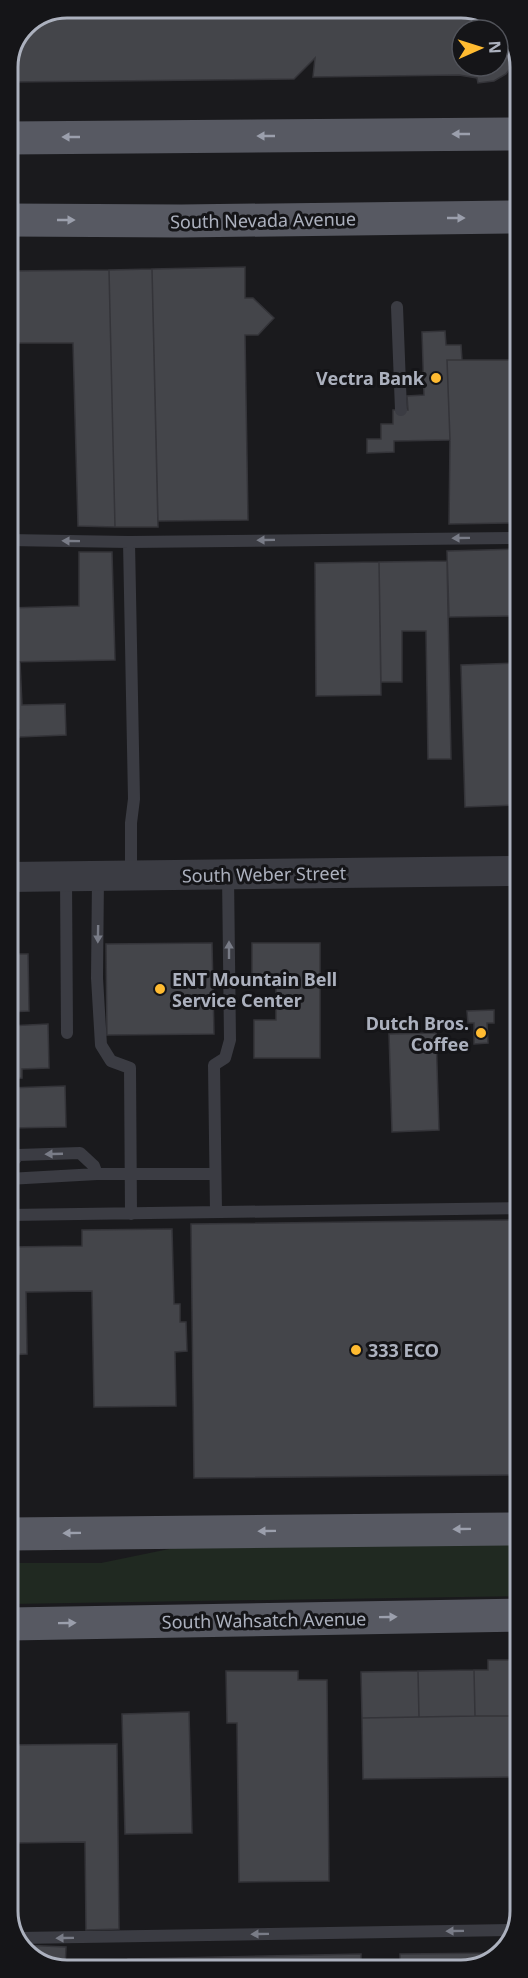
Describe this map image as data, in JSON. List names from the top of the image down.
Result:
{
  "streets": {
    "main road": ["South Nevada Avenue", "South Wahsatch Avenue"],
    "street": ["South Weber Street"]
  },
  "places": [
    "Vectra Bank",
    "ENT Mountain Bell Service Center",
    "Dutch Bros. Coffee",
    "333 ECO"
  ],
  "north": "right"
}
